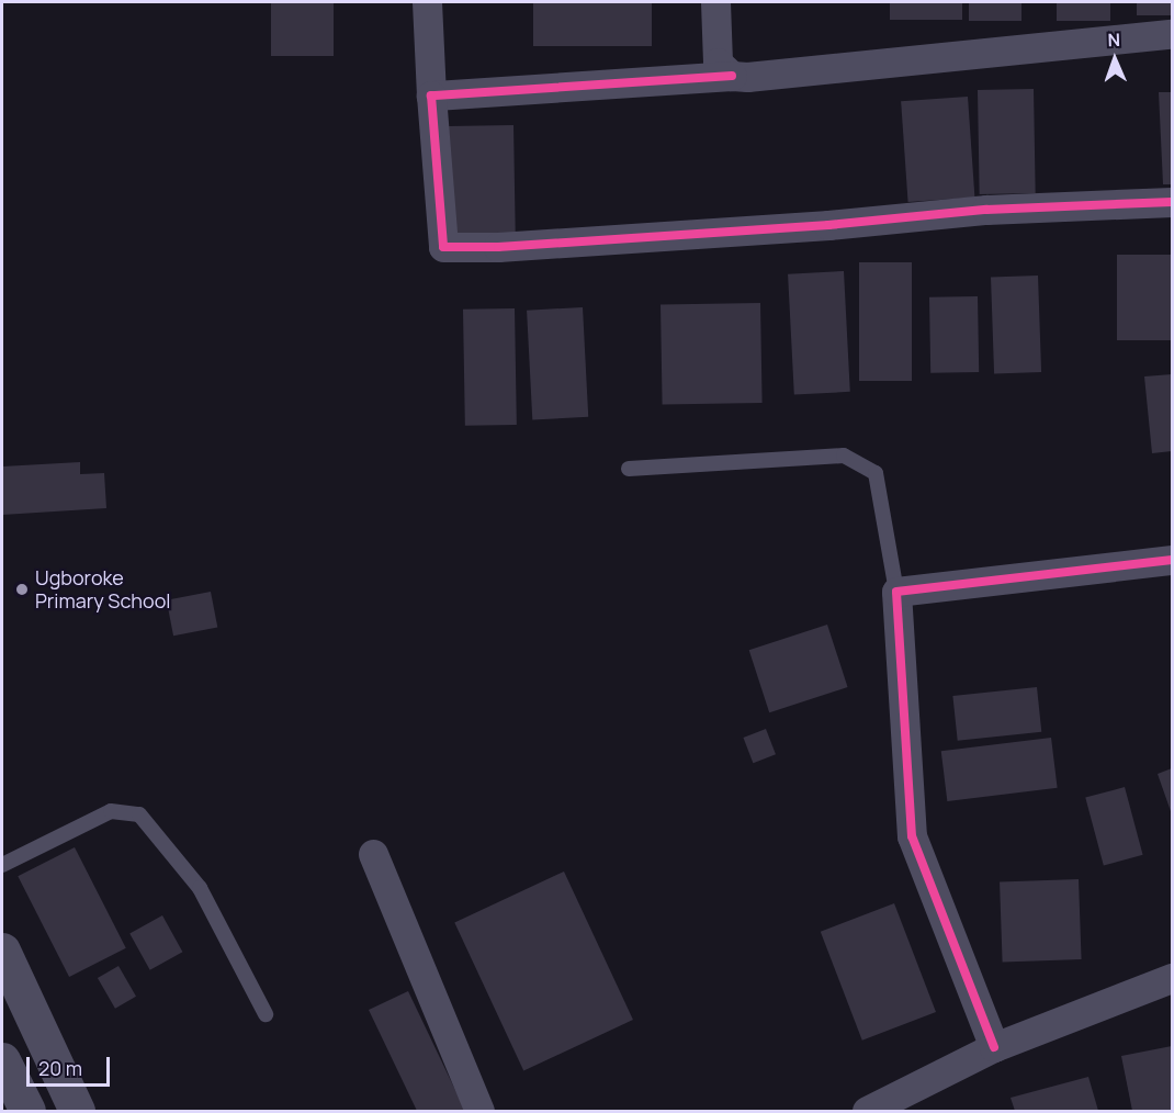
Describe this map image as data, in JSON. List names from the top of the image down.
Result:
{
  "places": ["Ugboroke Primary School"],
  "scale_bar": "20 m",
  "north": "top"
}
